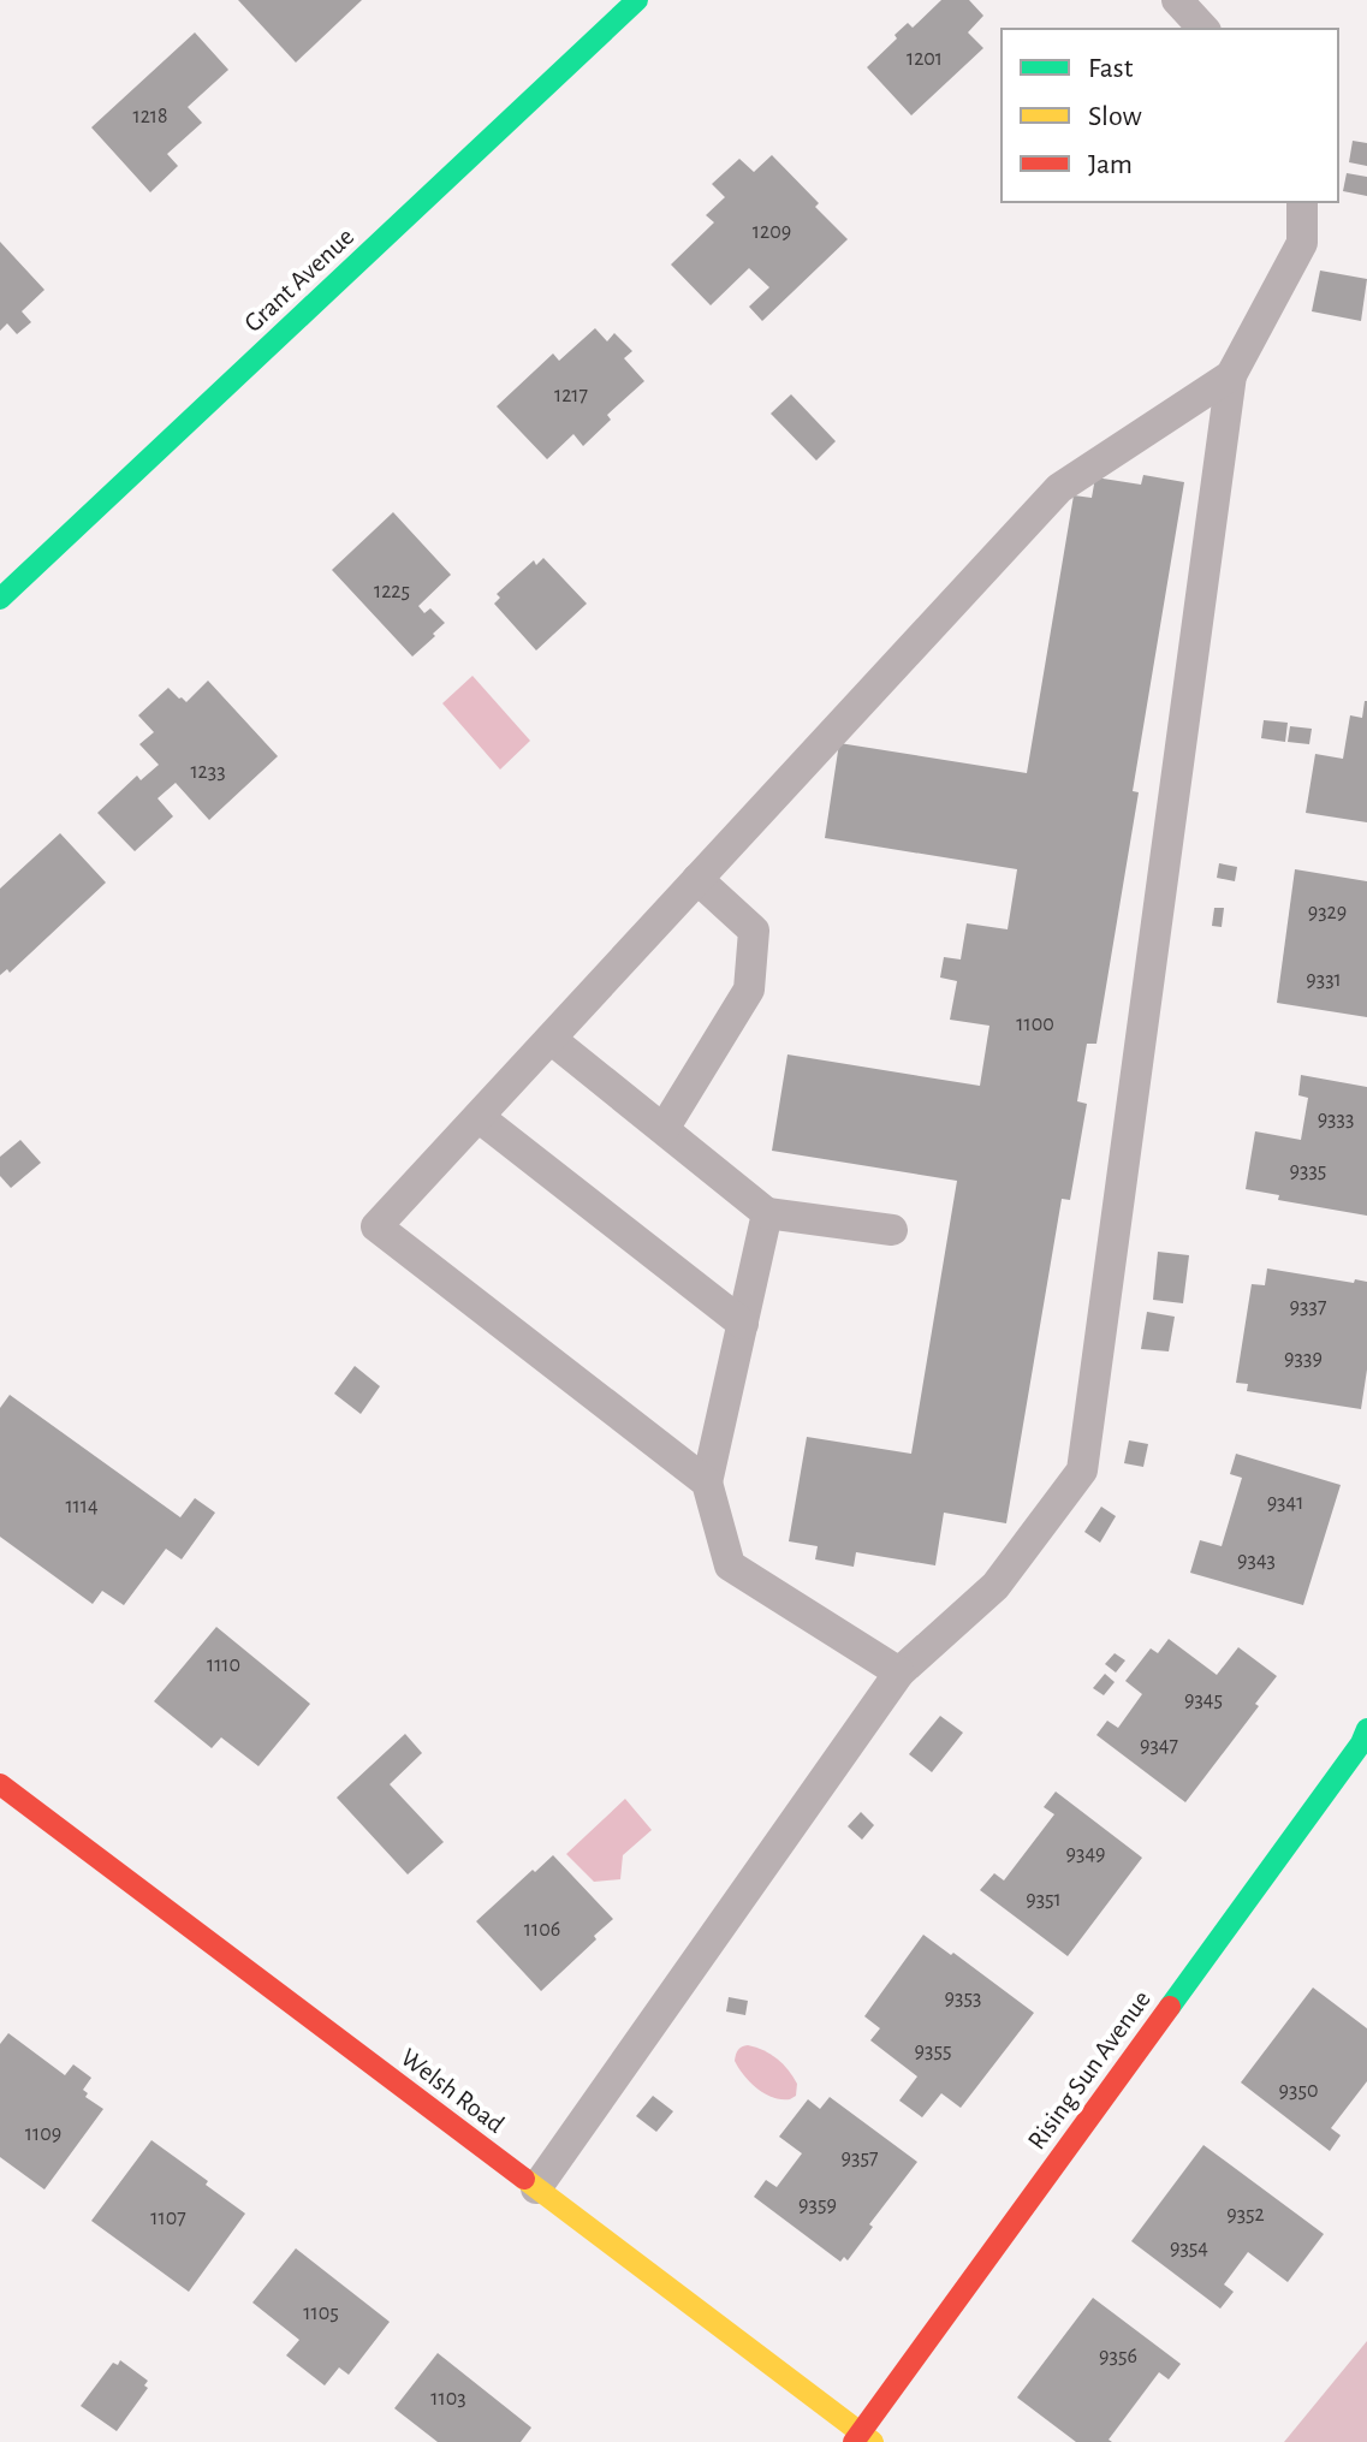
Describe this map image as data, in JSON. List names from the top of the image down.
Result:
{
  "streets": {
    "street": ["Grant Avenue", "Rising Sun Avenue", "Welsh Road"]
  },
  "crossings": [
    ["Rising Sun Avenue", "Welsh Road"]
  ],
  "house_numbers": [
    "1201",
    "1218",
    "1209",
    "1217",
    "1225",
    "1233",
    "9329",
    "9331",
    "1100",
    "9333",
    "9335",
    "9337",
    "9339",
    "9341",
    "1114",
    "9343",
    "1110",
    "9345",
    "9347",
    "9349",
    "9351",
    "1106",
    "9353",
    "9355",
    "9350",
    "1109",
    "9357",
    "9359",
    "9352",
    "1107",
    "9354",
    "1105",
    "9356",
    "1103"
  ],
  "legend": ["Fast", "Slow", "Jam"]
}
